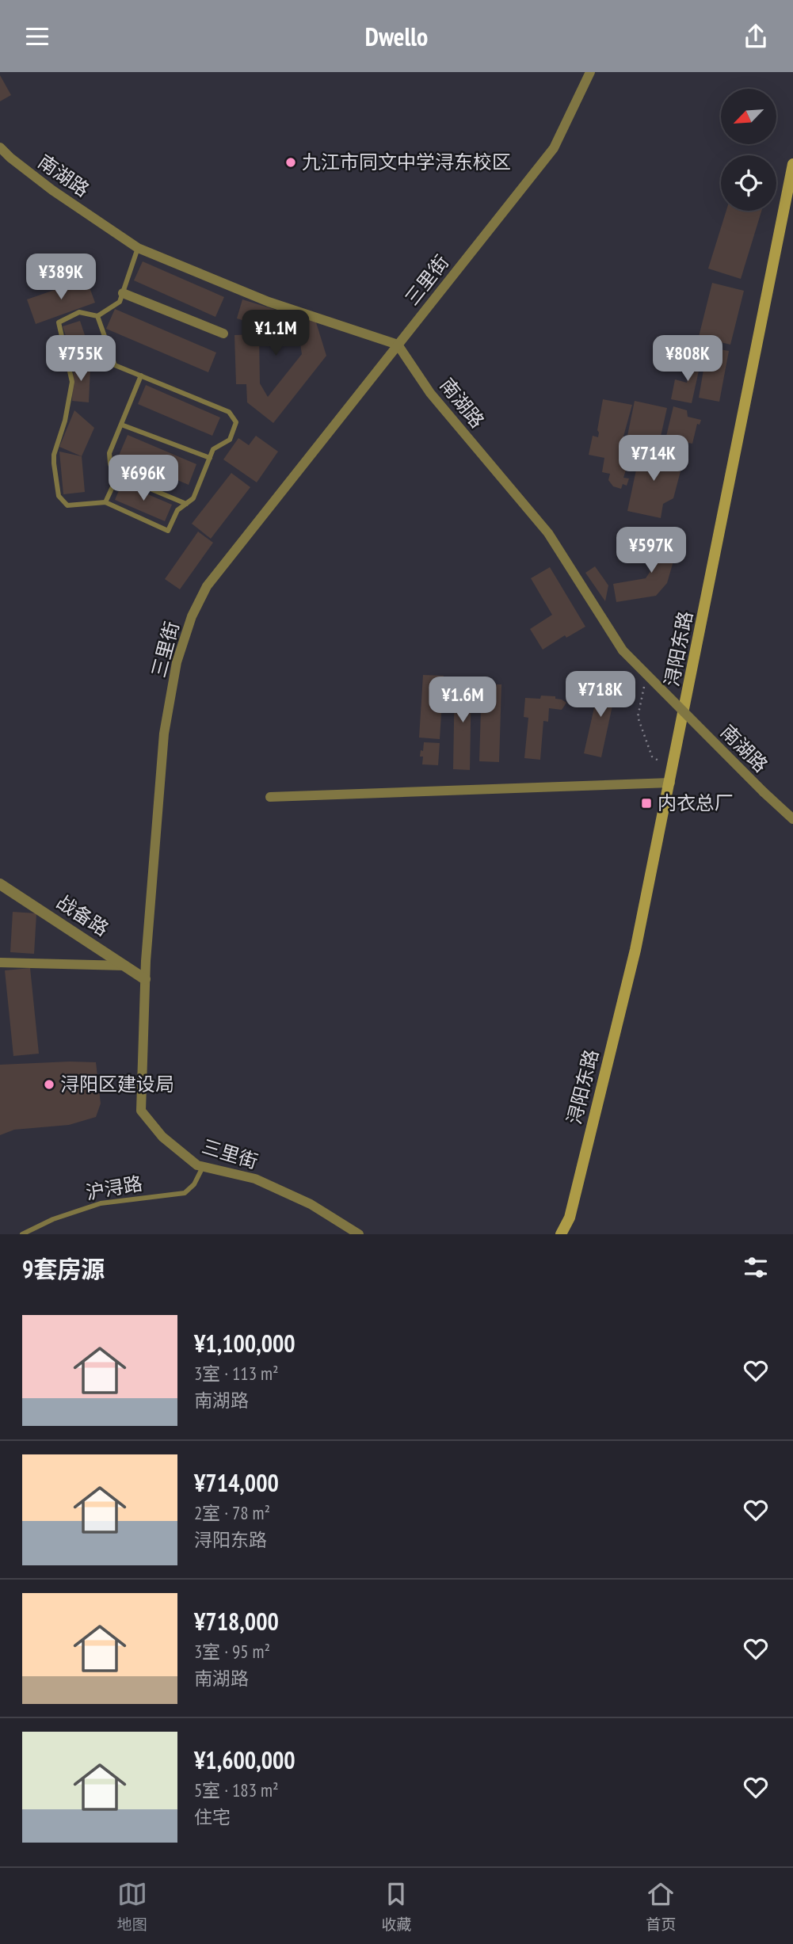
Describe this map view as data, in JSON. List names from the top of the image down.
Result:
{
  "streets": {
    "main road": ["浔阳东路"],
    "street": ["南湖路", "三里街", "战备路"],
    "lane": ["沪浔路"]
  },
  "crossings": [
    ["南湖路", "三里街"],
    ["三里街", "战备路"],
    ["三里街", "沪浔路"]
  ],
  "places": {
    "other": ["九江市同文中学浔东校区", "浔阳区建设局"],
    "transit": ["内衣总厂"]
  },
  "north": "bottom left",
  "page": {
    "header": "Dwello",
    "price": [
      "¥389K",
      "¥1.1M",
      "¥755K",
      "¥808K",
      "¥714K",
      "¥696K",
      "¥597K",
      "¥718K",
      "¥1.6M"
    ],
    "heading": "9套房源",
    "list": [
      {
        "name": "¥1,100,000",
        "note": "3室 · 113 m² · 南湖路"
      },
      {
        "name": "¥714,000",
        "note": "2室 · 78 m² · 浔阳东路"
      },
      {
        "name": "¥718,000",
        "note": "3室 · 95 m² · 南湖路"
      },
      {
        "name": "¥1,600,000",
        "note": "5室 · 183 m² · 住宅"
      }
    ],
    "tabs": ["地图", "收藏", "首页"]
  }
}
